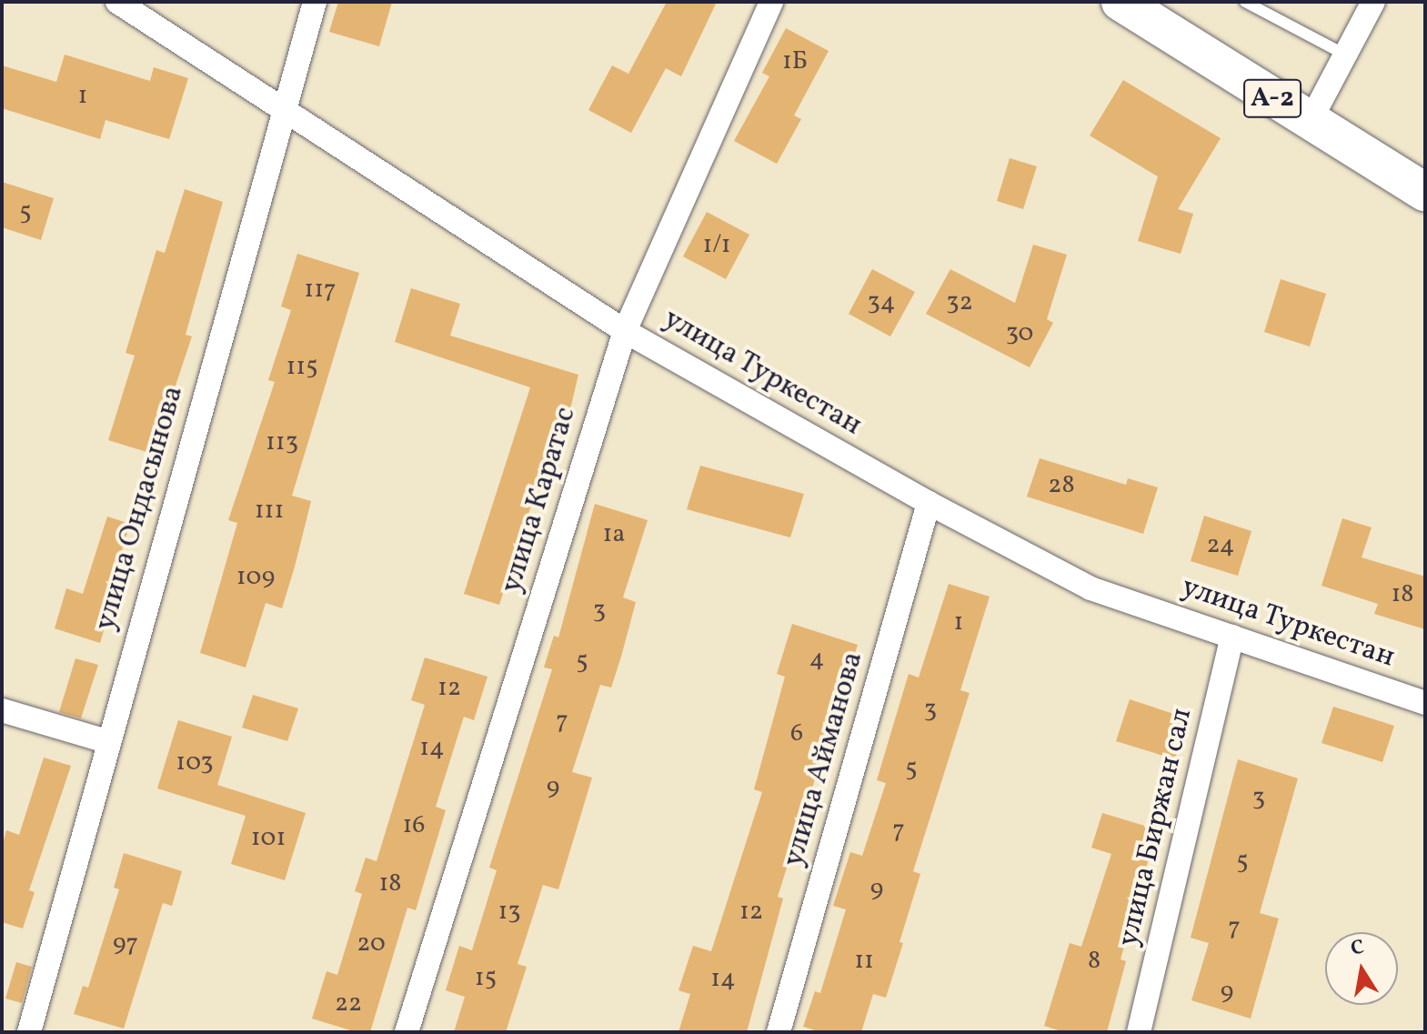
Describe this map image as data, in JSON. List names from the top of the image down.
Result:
{
  "streets": {
    "highway": ["A-2"],
    "street": [
      "улица Туркестан",
      "улица Каратас",
      "улица Ондасынова",
      "улица Айманова",
      "улица Биржан сал"
    ]
  },
  "crossings": [
    ["улица Туркестан", "улица Каратас"],
    ["улица Туркестан", "улица Ондасынова"],
    ["улица Туркестан", "улица Айманова"],
    ["улица Туркестан", "улица Биржан сал"]
  ],
  "house_numbers": [
    "1Б",
    "1",
    "5",
    "1/1",
    "117",
    "34",
    "32",
    "30",
    "115",
    "113",
    "28",
    "111",
    "1а",
    "24",
    "109",
    "18",
    "3",
    "1",
    "4",
    "5",
    "12",
    "3",
    "7",
    "6",
    "14",
    "103",
    "5",
    "9",
    "3",
    "16",
    "7",
    "101",
    "5",
    "18",
    "9",
    "13",
    "12",
    "7",
    "97",
    "20",
    "11",
    "8",
    "15",
    "14",
    "9",
    "22"
  ],
  "north": "top"
}
